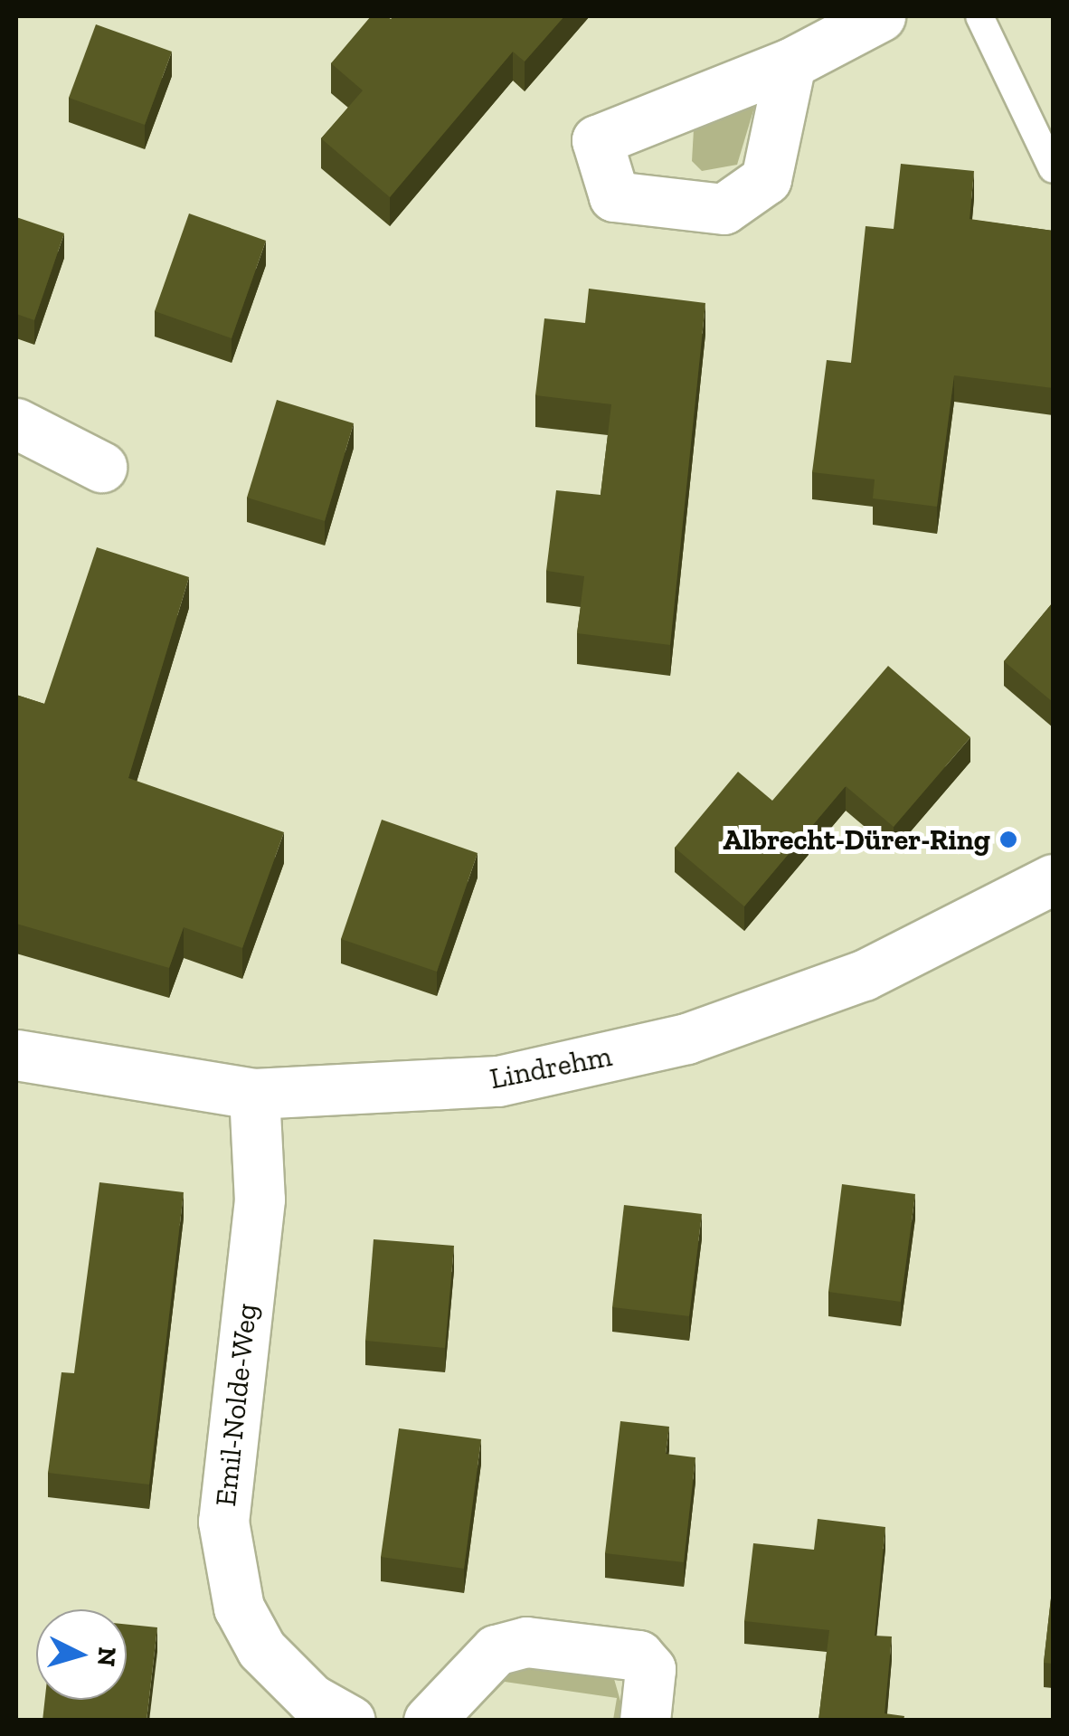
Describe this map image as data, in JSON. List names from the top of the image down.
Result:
{
  "streets": {
    "street": ["Lindrehm", "Emil-Nolde-Weg"]
  },
  "crossings": [
    ["Lindrehm", "Emil-Nolde-Weg"]
  ],
  "places": ["Albrecht-Dürer-Ring"],
  "north": "right"
}
